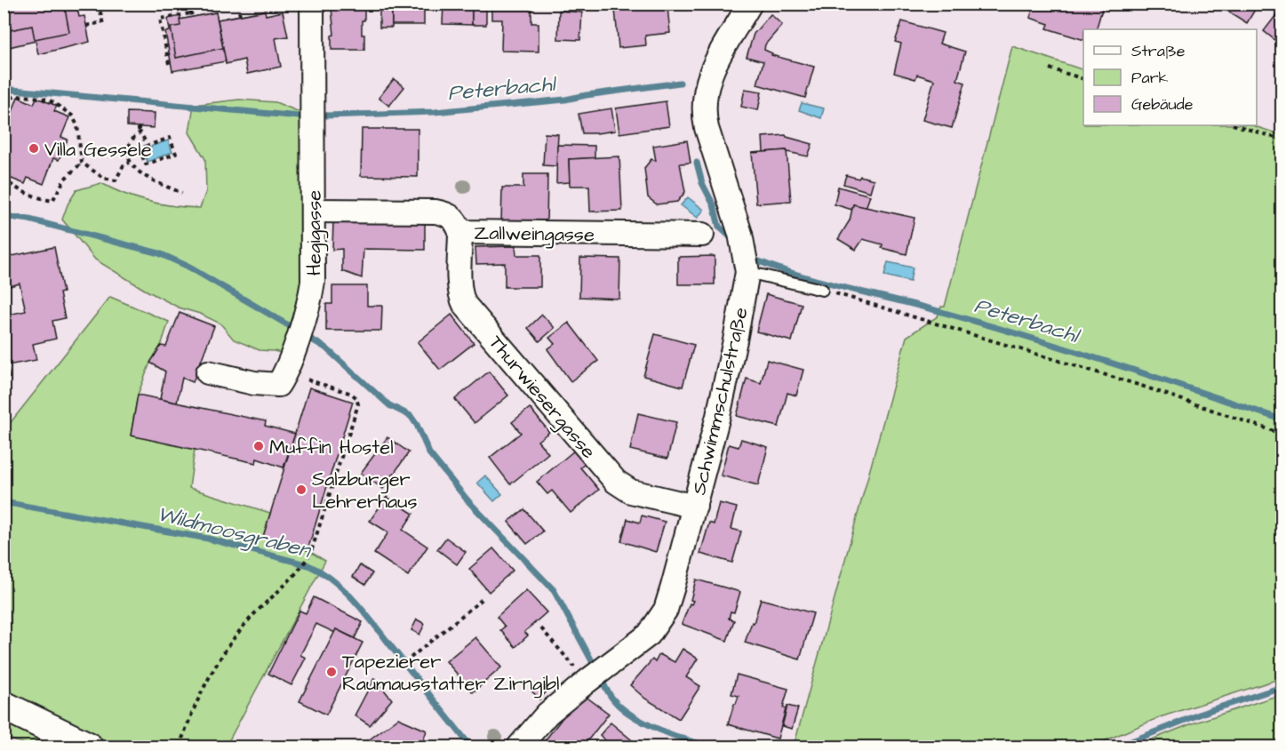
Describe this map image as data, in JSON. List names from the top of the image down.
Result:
{
  "streets": {
    "street": [
      "Hegigasse",
      "Zallweingasse",
      "Thurwiesergasse",
      "Schwimmschulstraße"
    ]
  },
  "crossings": [
    ["Hegigasse", "Zallweingasse"],
    ["Zallweingasse", "Thurwiesergasse"],
    ["Thurwiesergasse", "Schwimmschulstraße"]
  ],
  "water": ["Peterbachl", "Wildmoosgraben"],
  "places": [
    "Villa Gessele",
    "Muffin Hostel",
    "Salzburger Lehrerhaus",
    "Tapezierer Raumausstatter Zirngibl"
  ],
  "legend": ["Straße", "Park", "Gebäude"]
}
